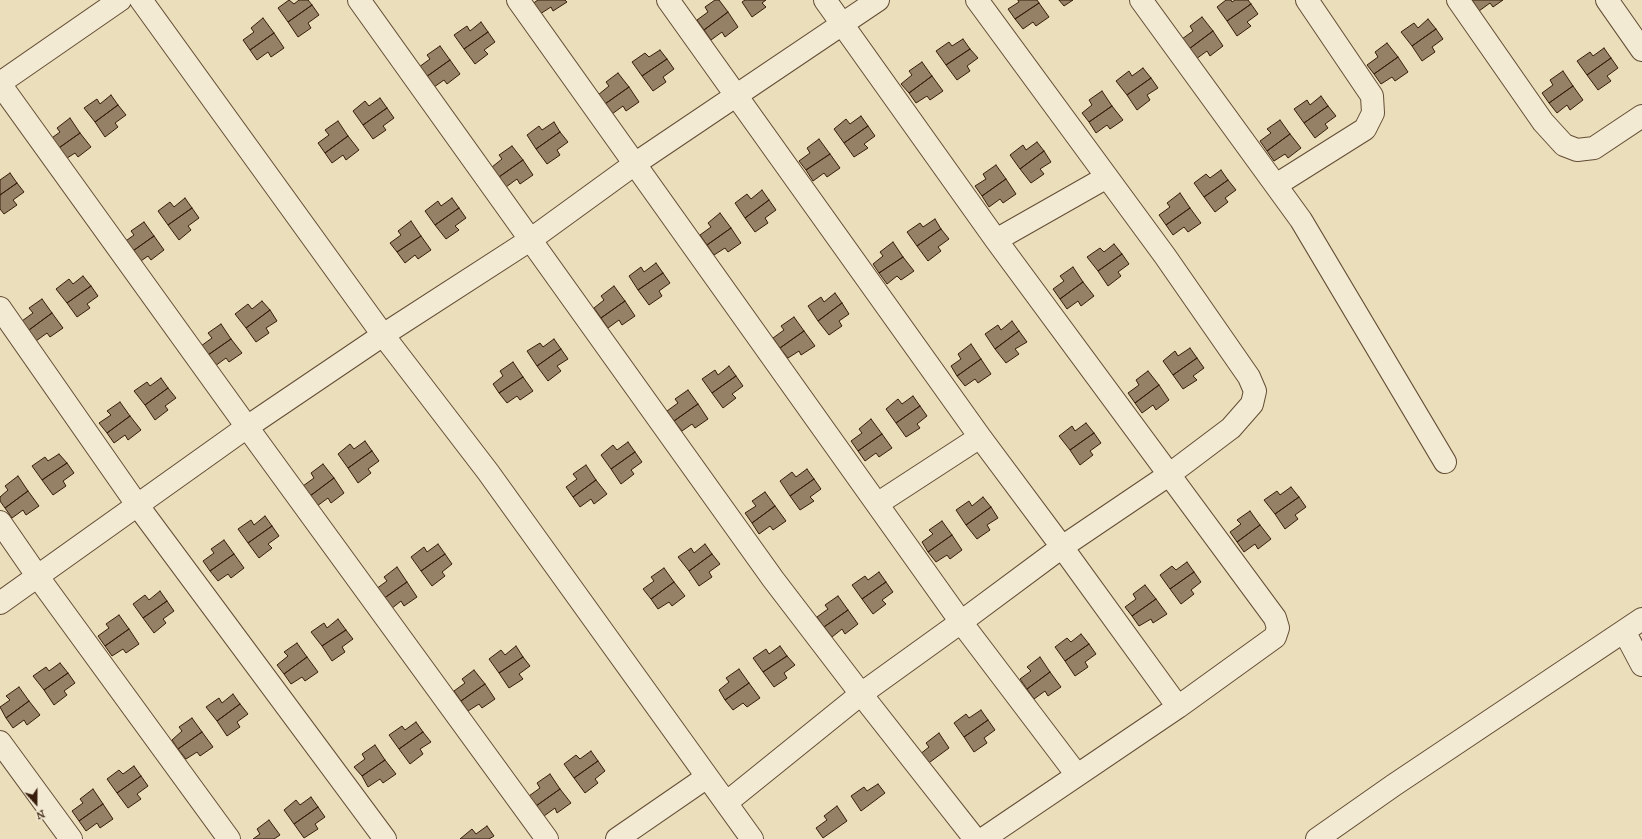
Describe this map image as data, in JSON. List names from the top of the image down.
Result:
{
  "north": "bottom"
}
